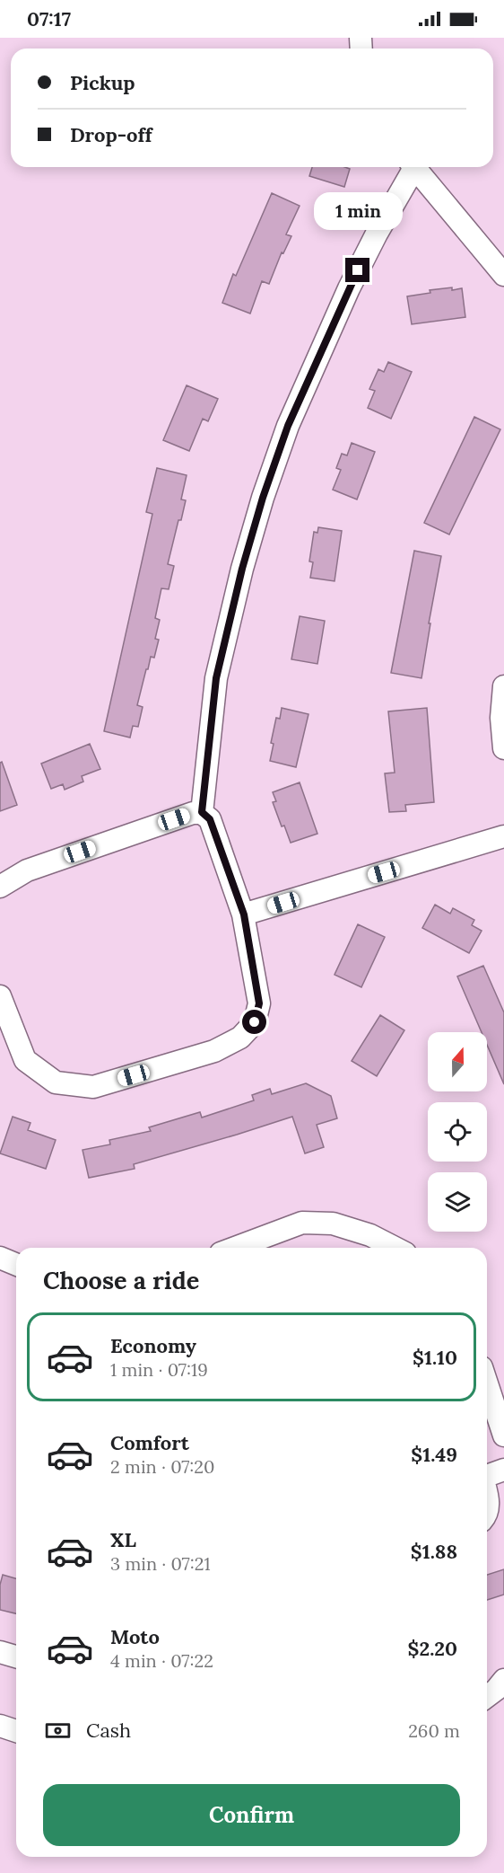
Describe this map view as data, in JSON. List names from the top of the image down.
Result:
{
  "north": "top",
  "page": {
    "status": "07:17",
    "banner": ["Pickup", "Drop-off"],
    "bubble": "1 min",
    "heading": "Choose a ride",
    "list": [
      {
        "name": "Economy",
        "note": "1 min · 07:19",
        "value": "$1.10"
      },
      {
        "name": "Comfort",
        "note": "2 min · 07:20",
        "value": "$1.49"
      },
      {
        "name": "XL",
        "note": "3 min · 07:21",
        "value": "$1.88"
      },
      {
        "name": "Moto",
        "note": "4 min · 07:22",
        "value": "$2.20"
      }
    ],
    "pay": ["Cash", "260 m"],
    "buttons": "Confirm"
  }
}
